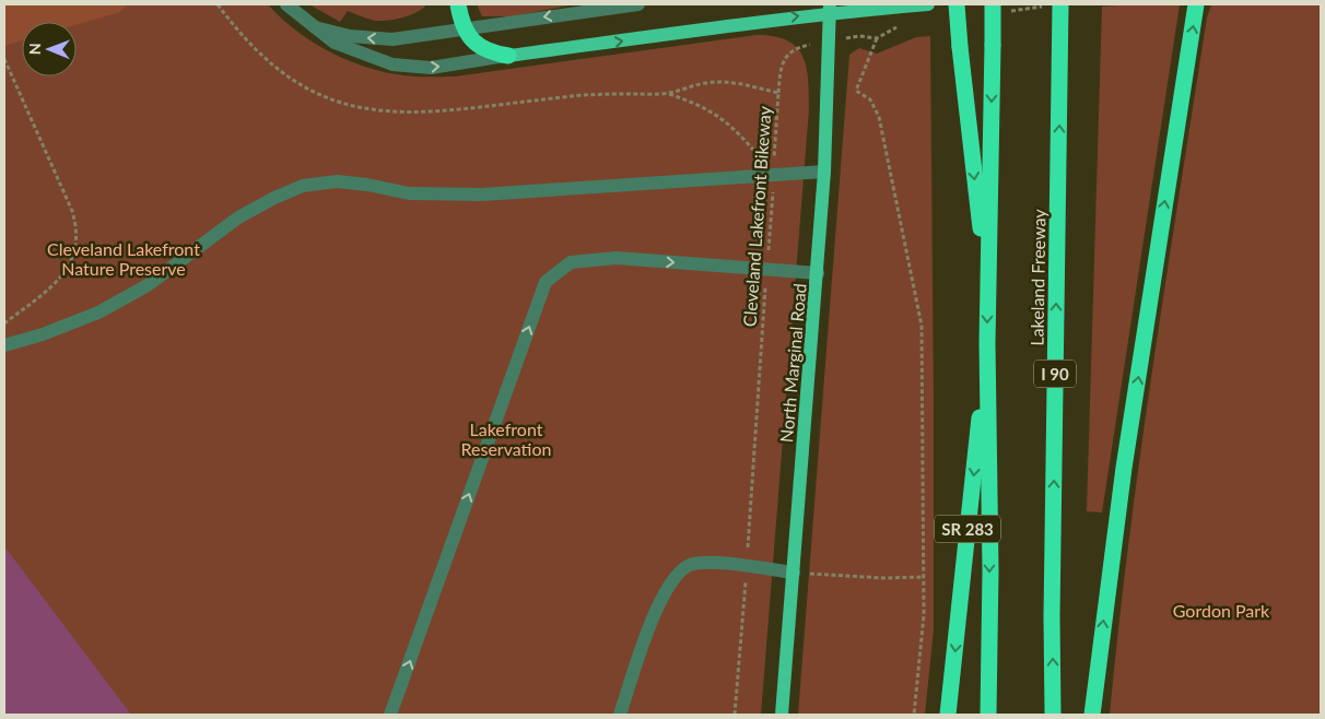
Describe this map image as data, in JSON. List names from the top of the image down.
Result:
{
  "streets": {
    "highway": ["Lakeland Freeway", "I 90", "SR 283"],
    "main road": ["North Marginal Road"],
    "path": ["Cleveland Lakefront Bikeway"]
  },
  "parks": ["Cleveland Lakefront Nature Preserve", "Lakefront Reservation", "Gordon Park"],
  "north": "left"
}
